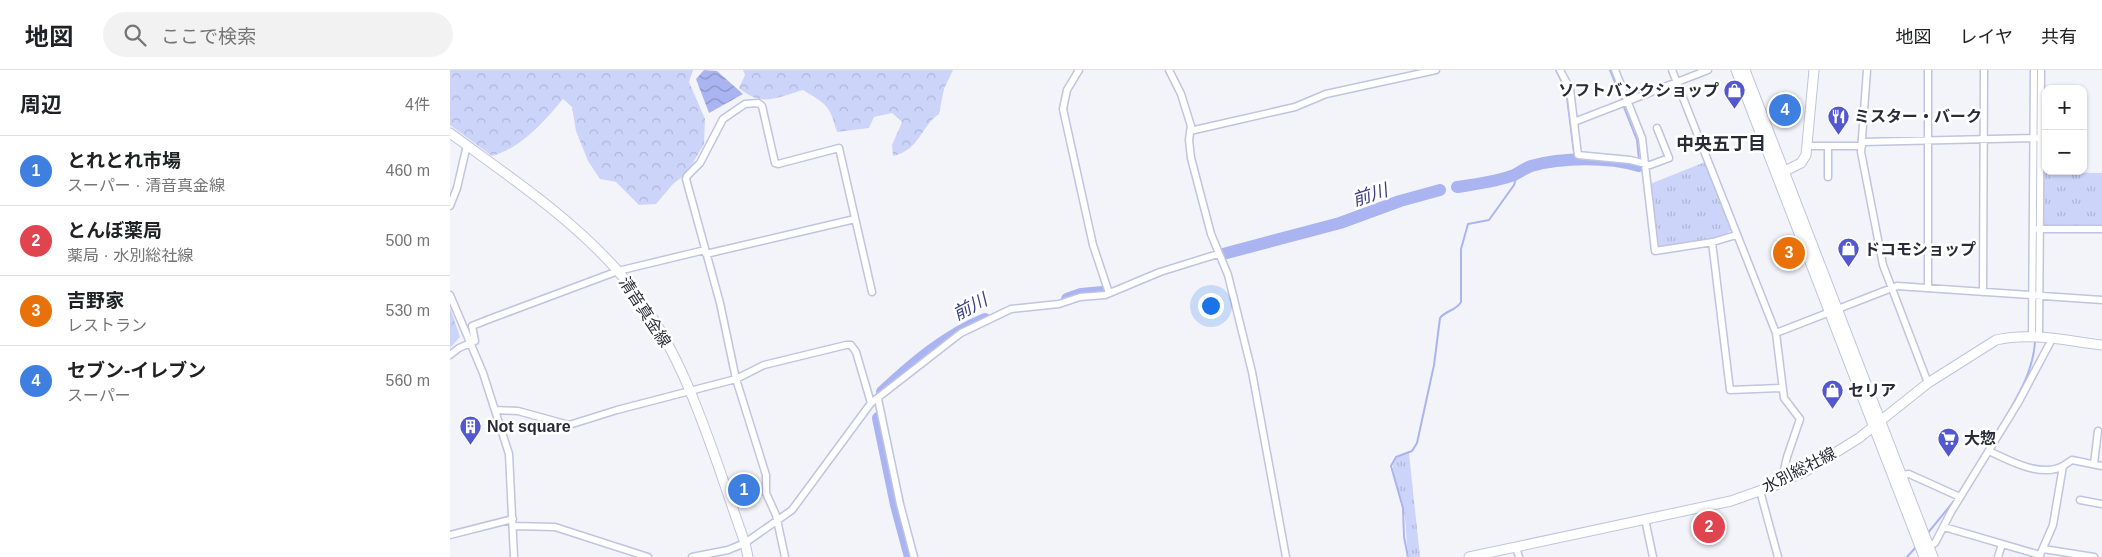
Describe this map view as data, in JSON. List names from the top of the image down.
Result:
{
  "streets": {
    "main road": ["清音真金線", "水別総社線"]
  },
  "districts": ["中央五丁目"],
  "water": ["前川"],
  "places": {
    "shop": ["ソフトバンクショップ", "ドコモショップ", "セリア"],
    "restaurant": ["ミスター・バーク"],
    "building": ["Not square"],
    "supermarket": ["大惣"]
  },
  "page": {
    "header": "地図",
    "search": "ここで検索",
    "nav": ["地図", "レイヤ", "共有"],
    "heading": ["周辺", "4件"],
    "map_buttons": ["+", "−"],
    "pins": [
      "4",
      "3",
      "1",
      "2"
    ],
    "list": [
      {
        "mark": "1",
        "name": "とれとれ市場",
        "note": "スーパー · 清音真金線",
        "value": "460 m"
      },
      {
        "mark": "2",
        "name": "とんぼ薬局",
        "note": "薬局 · 水別総社線",
        "value": "500 m"
      },
      {
        "mark": "3",
        "name": "吉野家",
        "note": "レストラン",
        "value": "530 m"
      },
      {
        "mark": "4",
        "name": "セブン-イレブン",
        "note": "スーパー",
        "value": "560 m"
      }
    ]
  }
}
